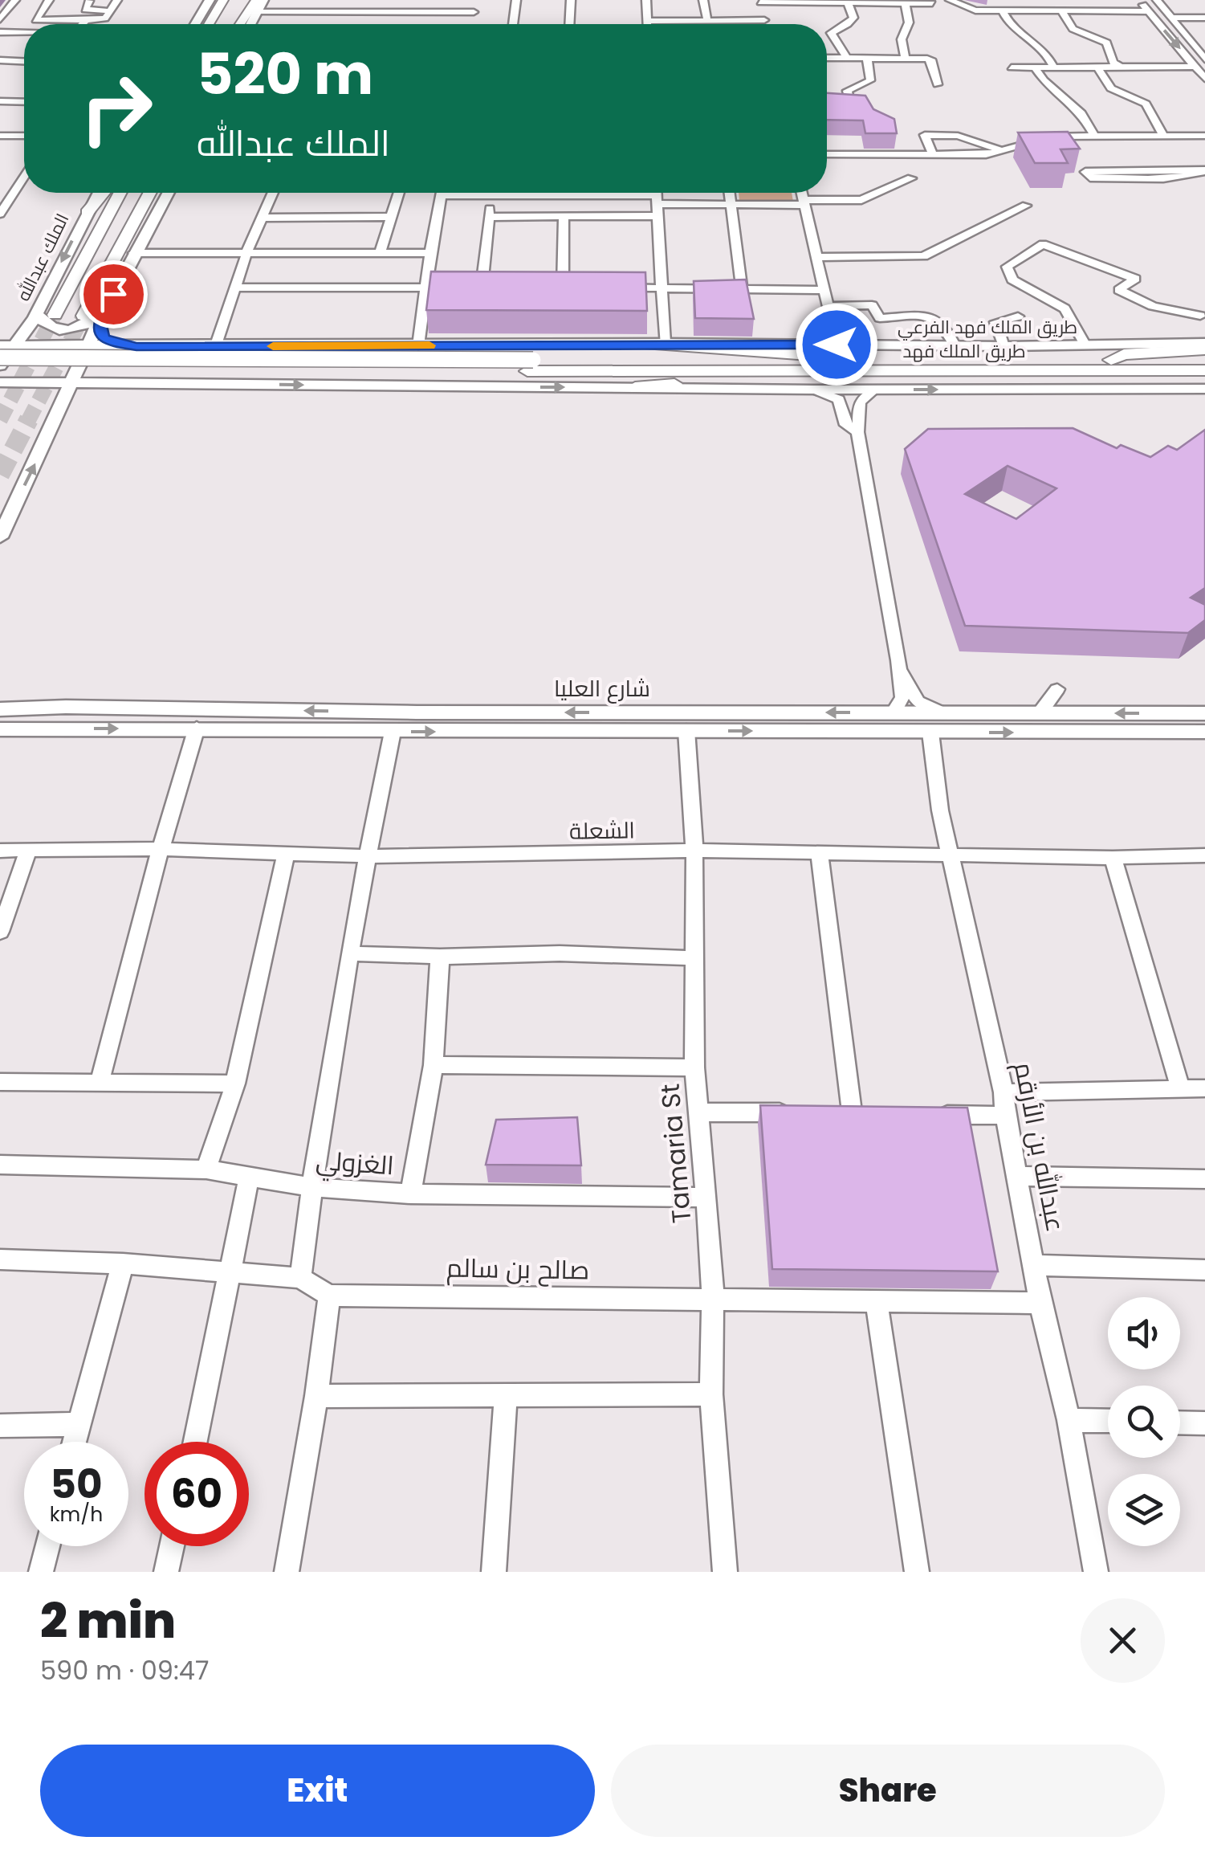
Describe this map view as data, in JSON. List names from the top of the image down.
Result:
{
  "streets": {
    "highway": ["طريق الملك فهد"],
    "main road": ["الملك عبدالله", "طريق الملك فهد الفرعي", "شارع العليا"],
    "street": [
      "الشعلة",
      "عبدالله بن الأرقم",
      "Tamaria St",
      "الغزولي",
      "صالح بن سالم"
    ]
  },
  "crossings": [
    ["طريق الملك فهد الفرعي", "طريق الملك فهد"],
    ["شارع العليا", "عبدالله بن الأرقم"],
    ["شارع العليا", "Tamaria St"],
    ["الشعلة", "عبدالله بن الأرقم"],
    ["الشعلة", "Tamaria St"],
    ["عبدالله بن الأرقم", "صالح بن سالم"],
    ["Tamaria St", "الغزولي"],
    ["Tamaria St", "صالح بن سالم"]
  ],
  "page": {
    "turn": ["520 m", "الملك عبدالله"],
    "speed": "50 km/h",
    "limit": "60",
    "heading": ["2 min", "590 m · 09:47"],
    "buttons": ["Exit", "Share"]
  }
}
